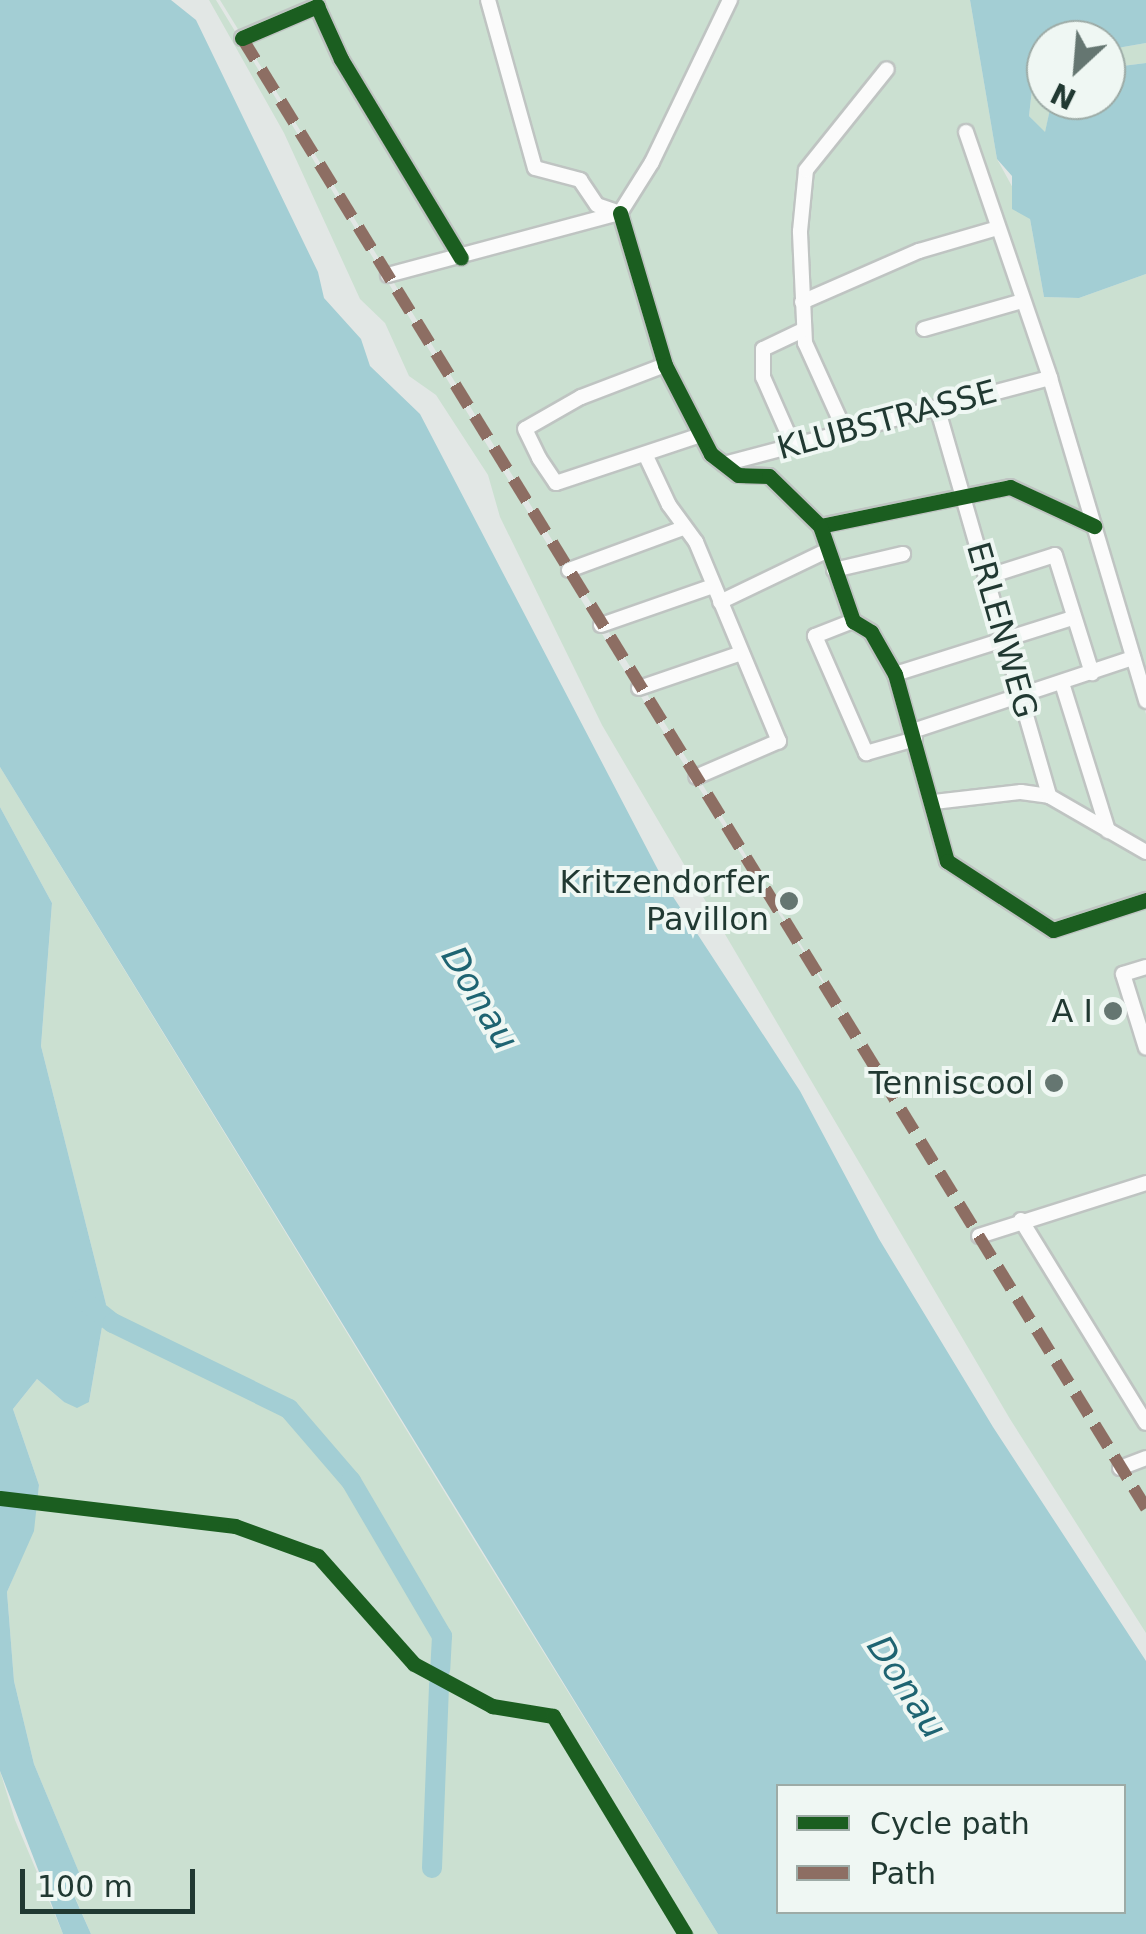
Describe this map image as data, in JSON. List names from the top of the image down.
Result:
{
  "streets": {
    "street": ["KLUBSTRASSE", "ERLENWEG"]
  },
  "crossings": [
    ["KLUBSTRASSE", "ERLENWEG"]
  ],
  "water": ["Donau"],
  "places": ["Kritzendorfer Pavillon", "A I", "Tenniscool"],
  "legend": ["Cycle path", "Path"],
  "scale_bar": "100 m",
  "north": "bottom left"
}
